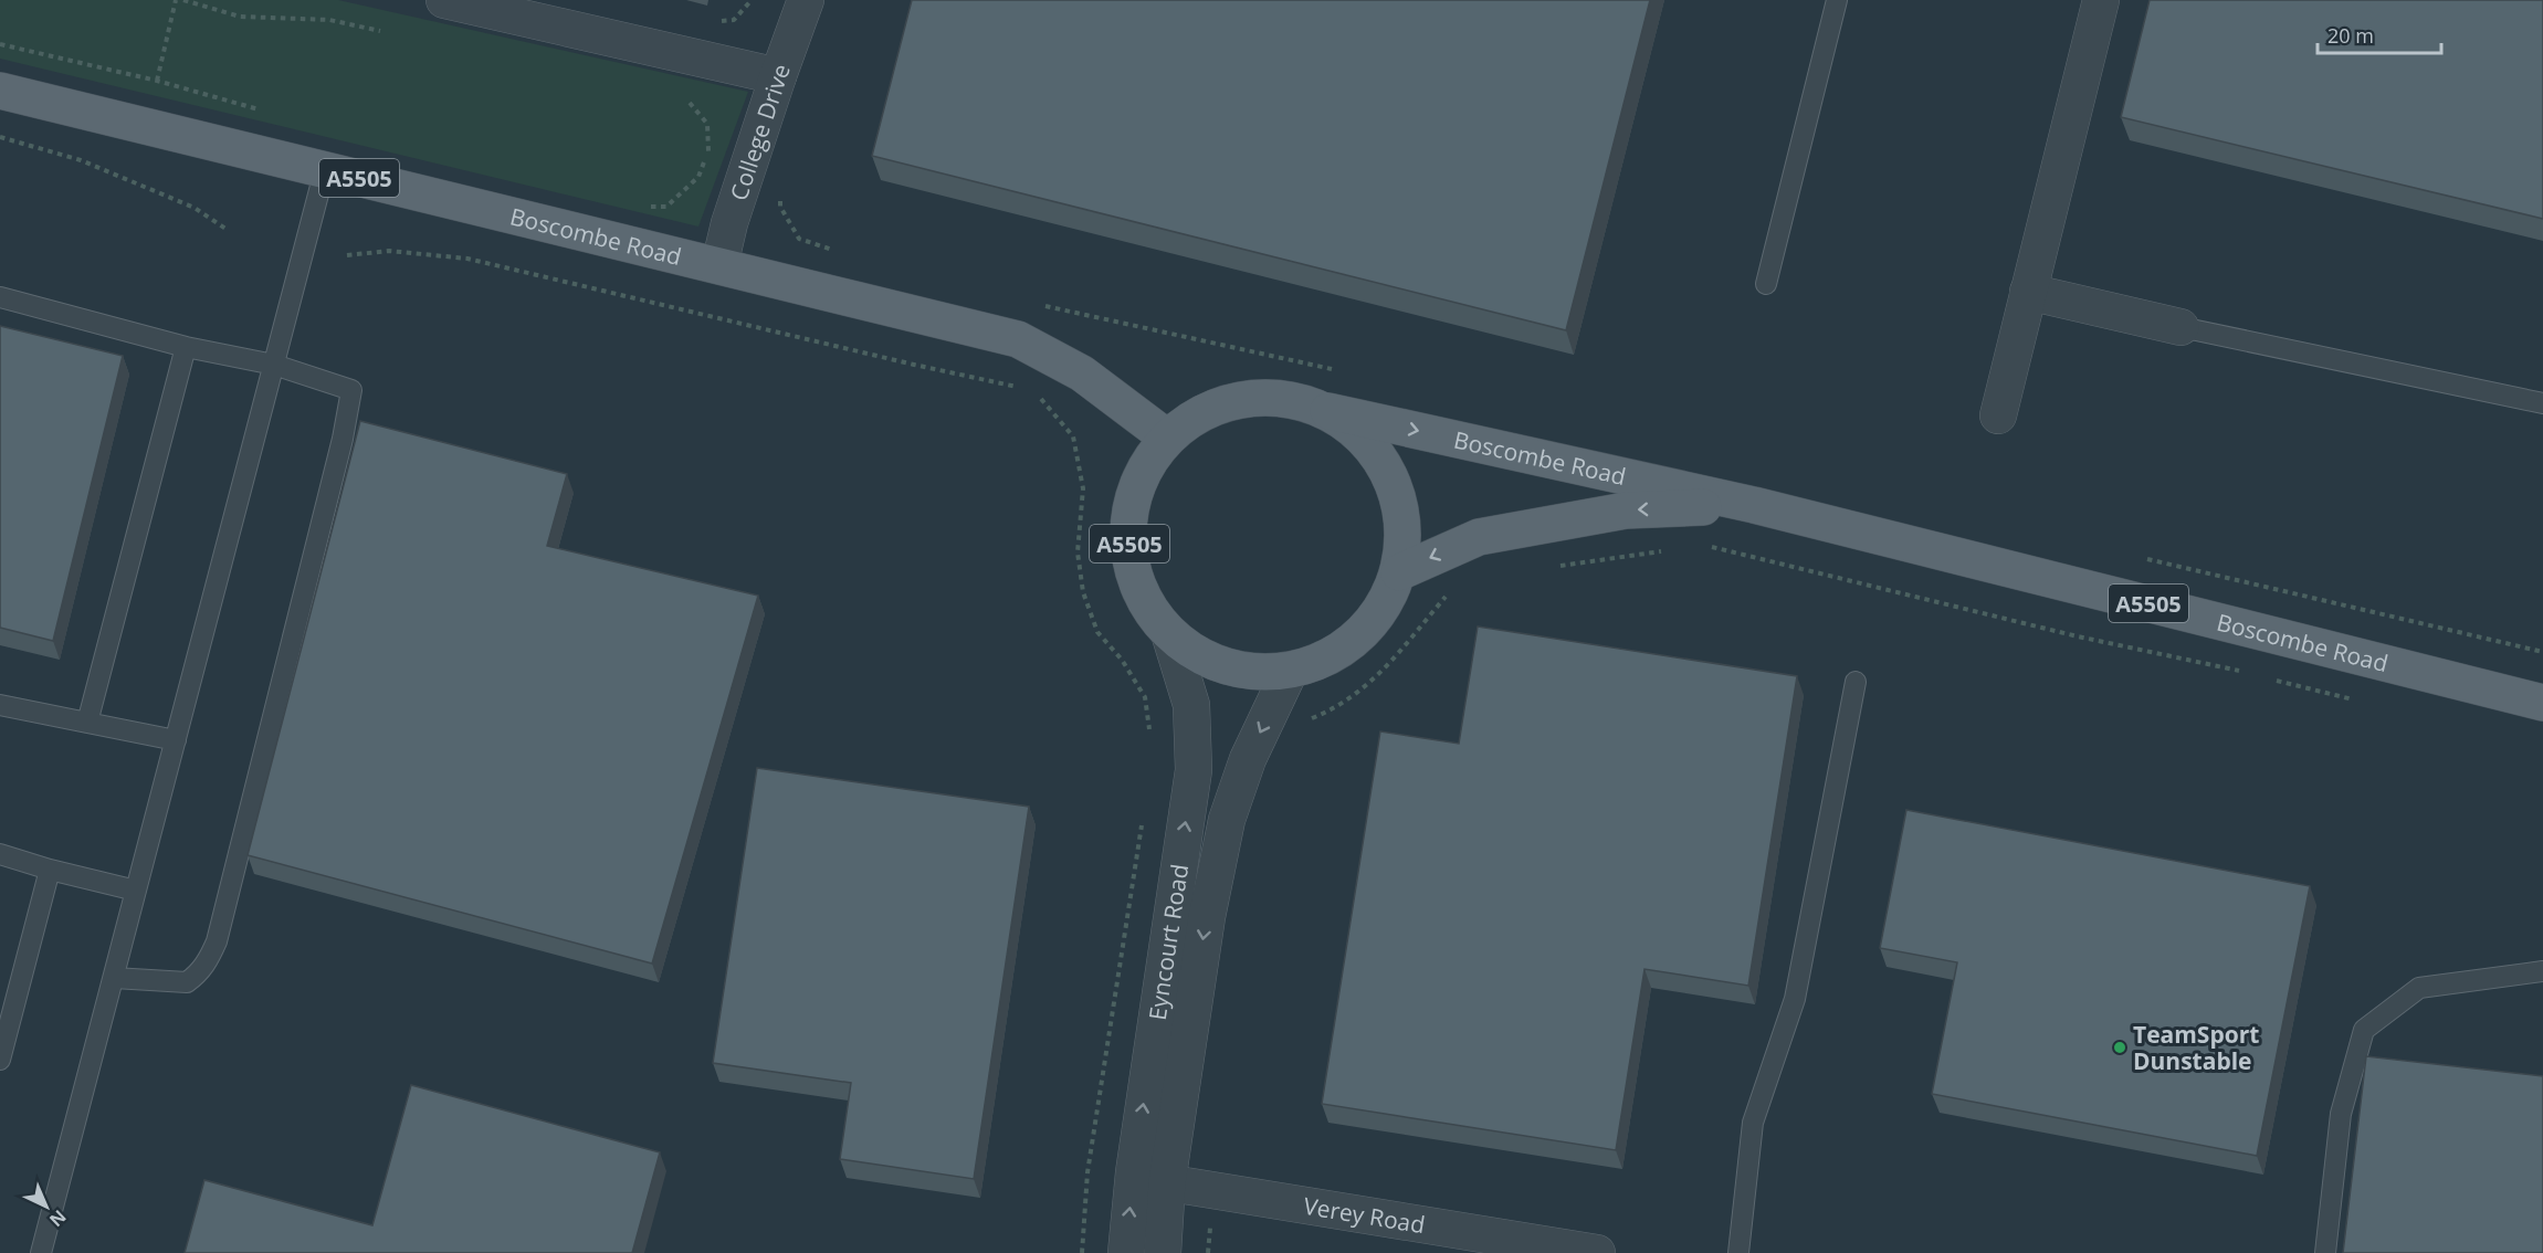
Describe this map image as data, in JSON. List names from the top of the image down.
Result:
{
  "streets": {
    "main road": ["A5505", "Boscombe Road"],
    "street": ["College Drive", "Eyncourt Road", "Verey Road"]
  },
  "crossings": [
    ["College Drive", "Boscombe Road"],
    ["A5505", "Boscombe Road"],
    ["A5505", "Eyncourt Road"],
    ["Eyncourt Road", "Verey Road"]
  ],
  "places": ["TeamSport Dunstable"],
  "scale_bar": "20 m",
  "north": "bottom right"
}
